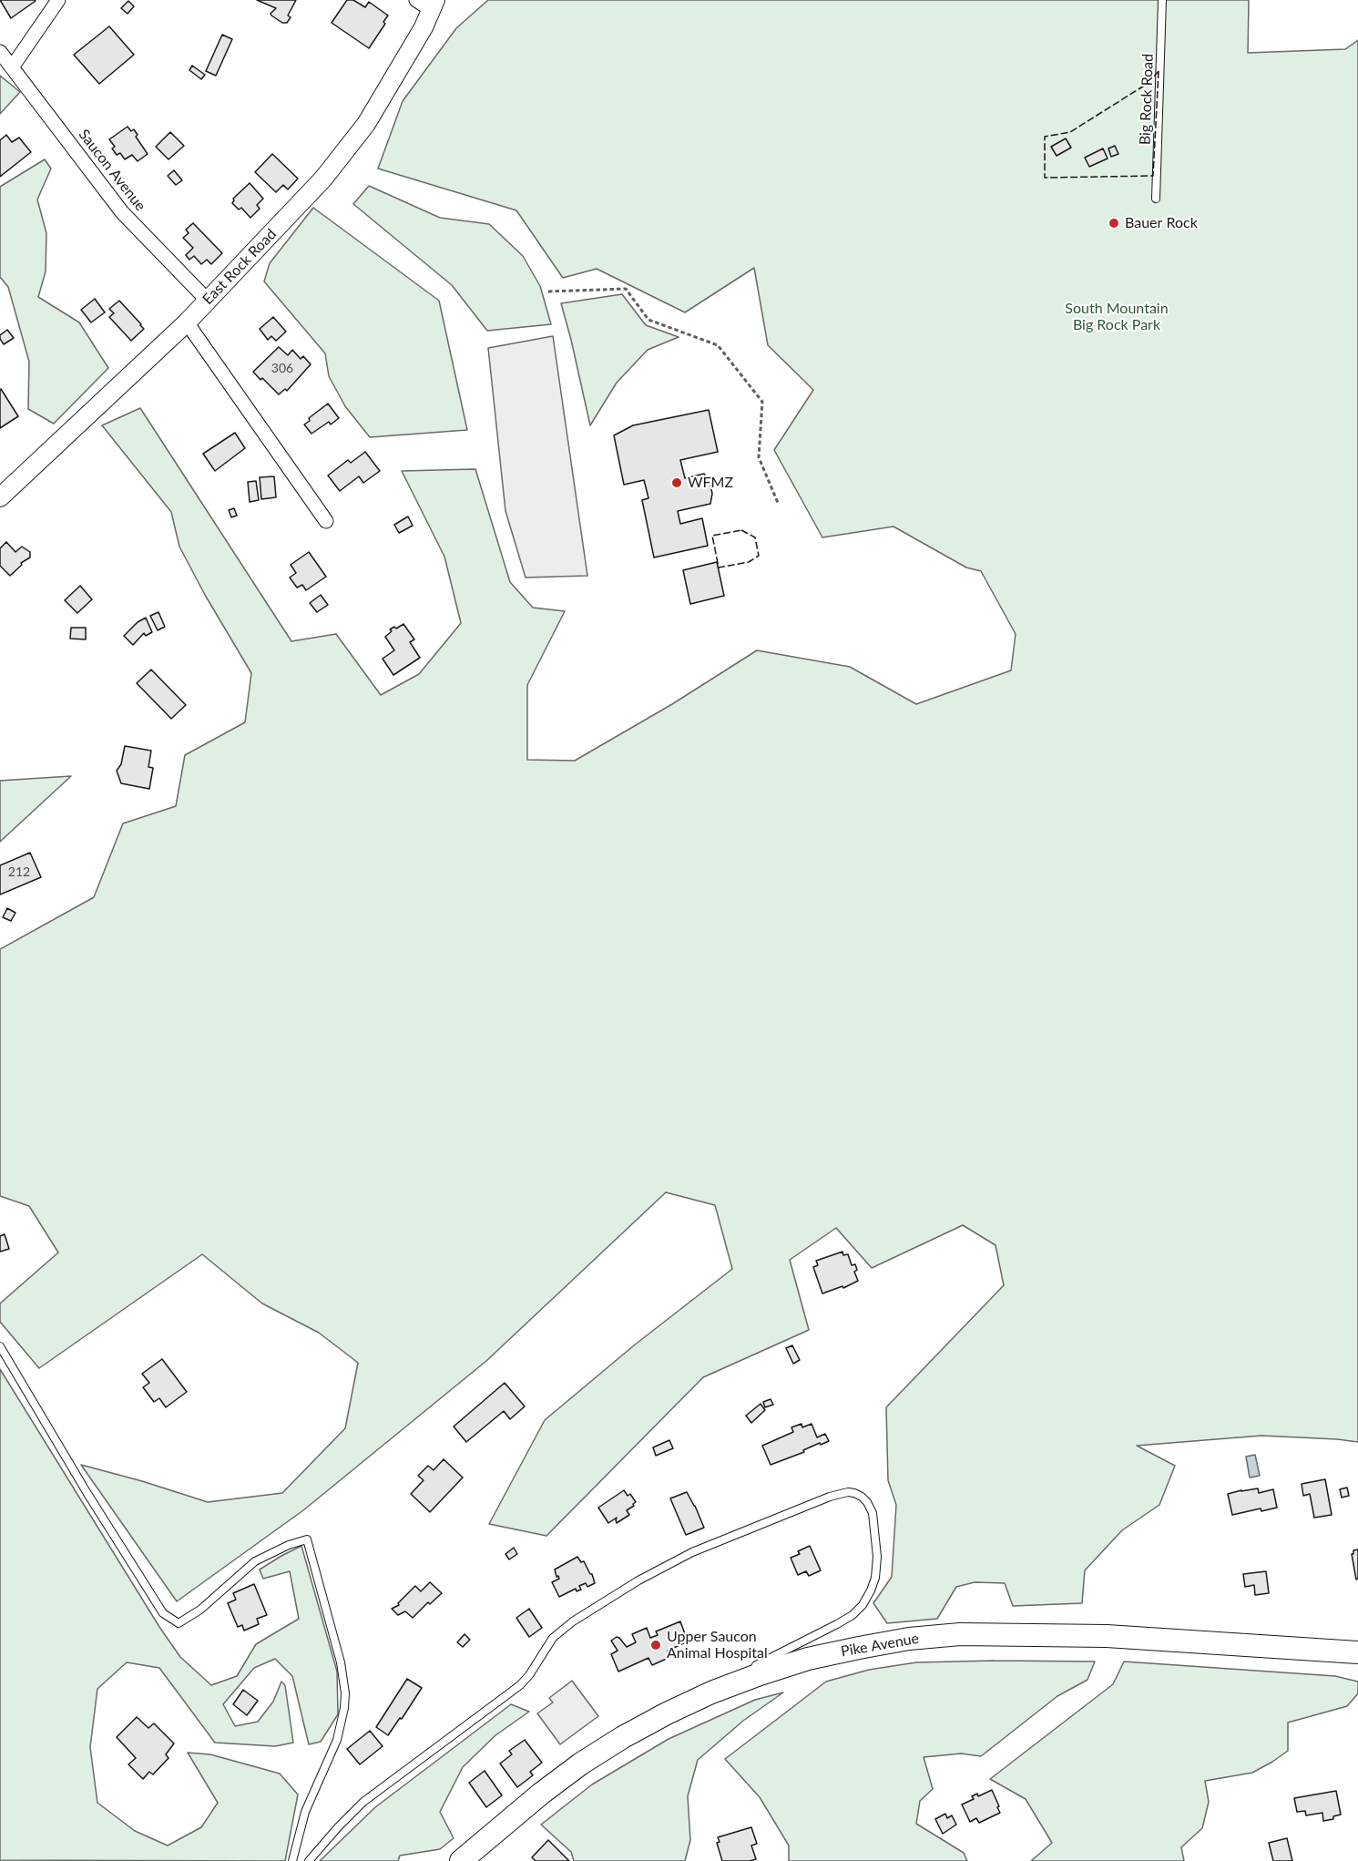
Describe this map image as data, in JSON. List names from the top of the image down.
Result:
{
  "streets": {
    "main road": ["Pike Avenue"],
    "street": ["Saucon Avenue", "East Rock Road"],
    "lane": ["Big Rock Road"]
  },
  "crossings": [
    ["Saucon Avenue", "East Rock Road"]
  ],
  "parks": ["South Mountain Big Rock Park"],
  "places": ["Bauer Rock", "WFMZ", "Upper Saucon Animal Hospital"],
  "house_numbers": ["306", "212"]
}
